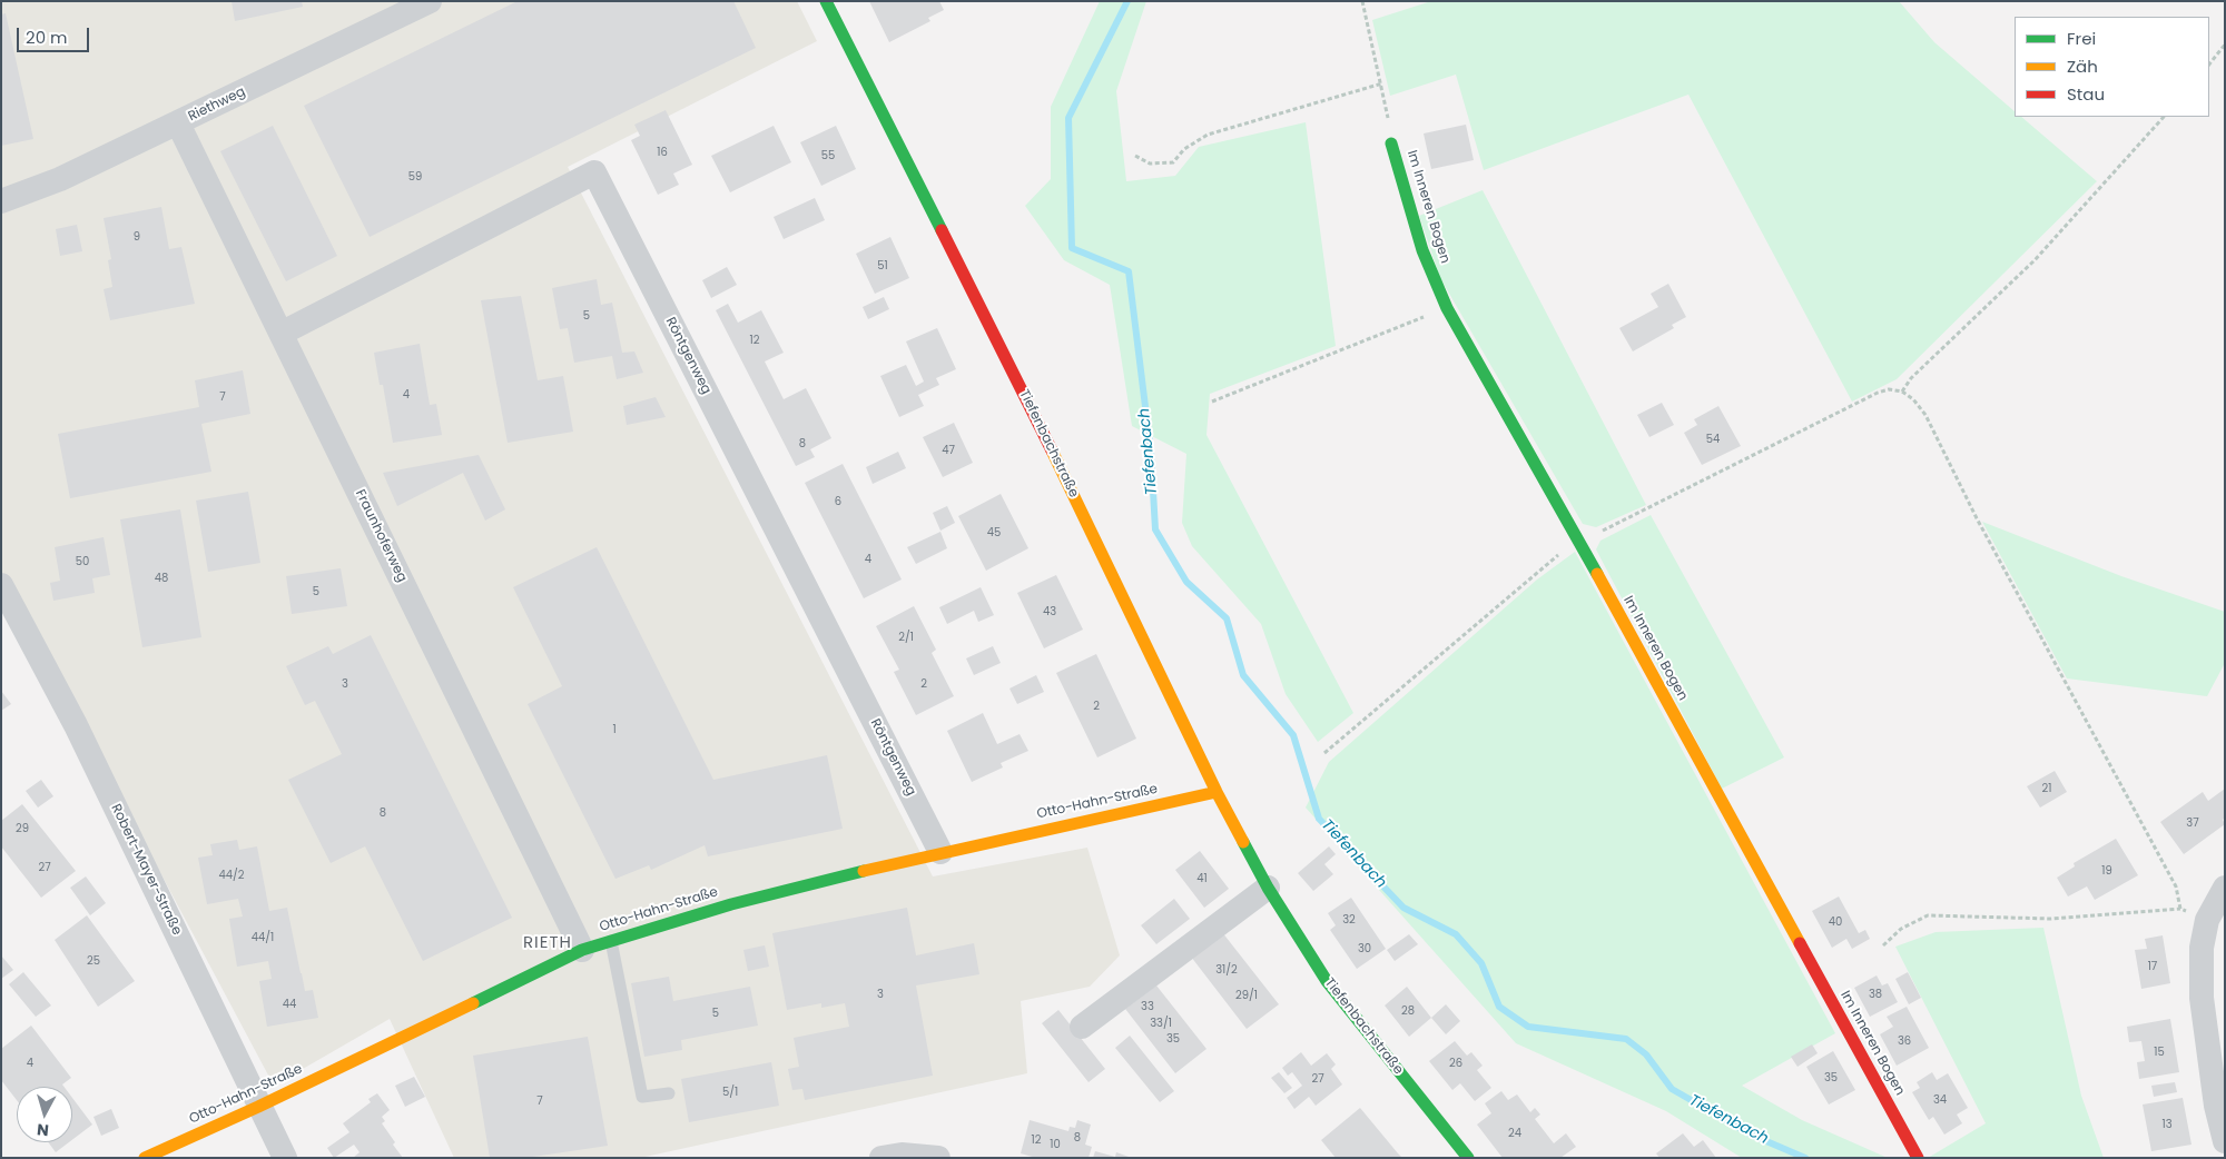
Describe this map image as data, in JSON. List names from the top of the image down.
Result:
{
  "streets": {
    "street": [
      "Riethweg",
      "Im Inneren Bogen",
      "Röntgenweg",
      "Tiefenbachstraße",
      "Fraunhoferweg",
      "Otto-Hahn-Straße",
      "Robert-Mayer-Straße"
    ]
  },
  "crossings": [
    ["Riethweg", "Fraunhoferweg"],
    ["Röntgenweg", "Fraunhoferweg"],
    ["Röntgenweg", "Otto-Hahn-Straße"],
    ["Tiefenbachstraße", "Otto-Hahn-Straße"],
    ["Fraunhoferweg", "Otto-Hahn-Straße"],
    ["Otto-Hahn-Straße", "Robert-Mayer-Straße"]
  ],
  "districts": ["RIETH"],
  "water": ["Tiefenbach"],
  "house_numbers": [
    "16",
    "55",
    "59",
    "9",
    "51",
    "5",
    "12",
    "4",
    "7",
    "54",
    "8",
    "47",
    "6",
    "45",
    "4",
    "50",
    "48",
    "5",
    "43",
    "2/1",
    "3",
    "2",
    "2",
    "1",
    "21",
    "8",
    "37",
    "29",
    "27",
    "19",
    "44/2",
    "41",
    "32",
    "40",
    "44/1",
    "30",
    "25",
    "17",
    "31/2",
    "3",
    "38",
    "29/1",
    "44",
    "33",
    "28",
    "5",
    "33/1",
    "35",
    "36",
    "15",
    "4",
    "26",
    "35",
    "27",
    "5/1",
    "34",
    "7",
    "13",
    "24",
    "8",
    "12",
    "10"
  ],
  "legend": ["Frei", "Zäh", "Stau"],
  "scale_bar": "20 m",
  "north": "bottom"
}
